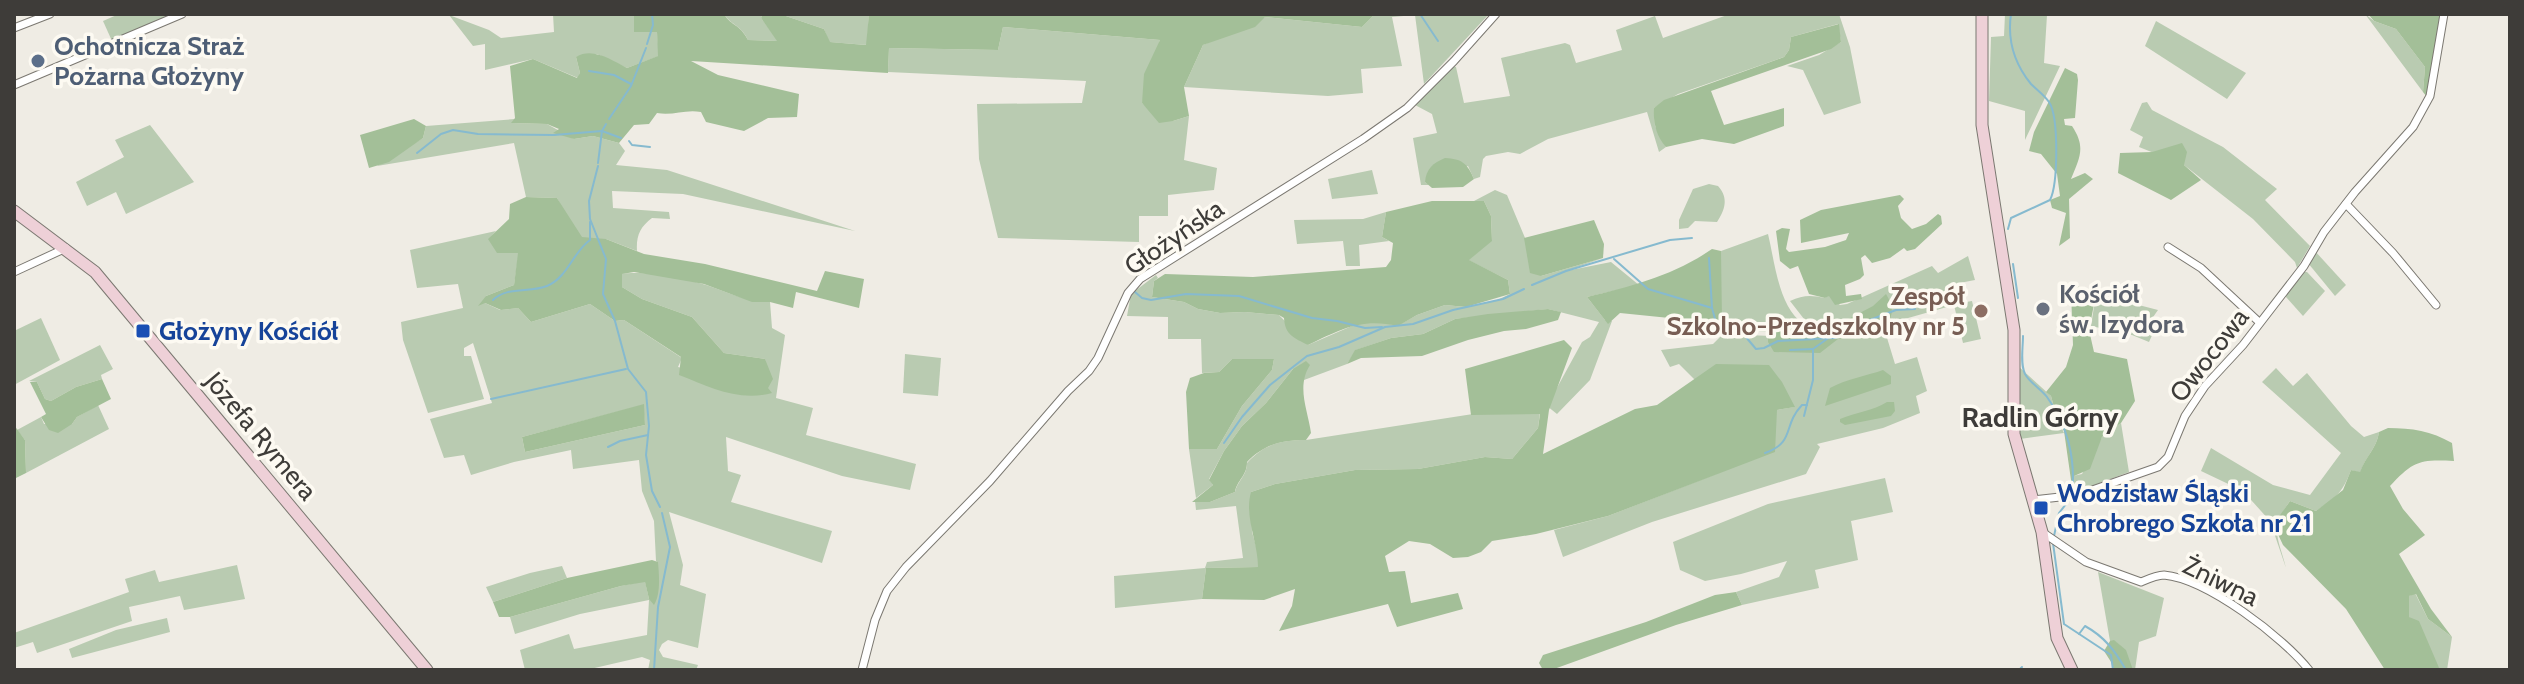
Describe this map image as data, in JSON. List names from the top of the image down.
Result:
{
  "streets": {
    "street": [
      "Głożyńska",
      "Owocowa",
      "Józefa Rymera",
      "Żniwna"
    ]
  },
  "districts": ["Radlin Górny"],
  "places": {
    "other": ["Ochotnicza Straż Pożarna Głożyny", "Kościół św. Izydora", "Zespół Szkolno-Przedszkolny nr 5"],
    "transit": ["Głożyny Kościół", "Wodzisław Śląski Chrobrego Szkoła nr 21"]
  }
}
